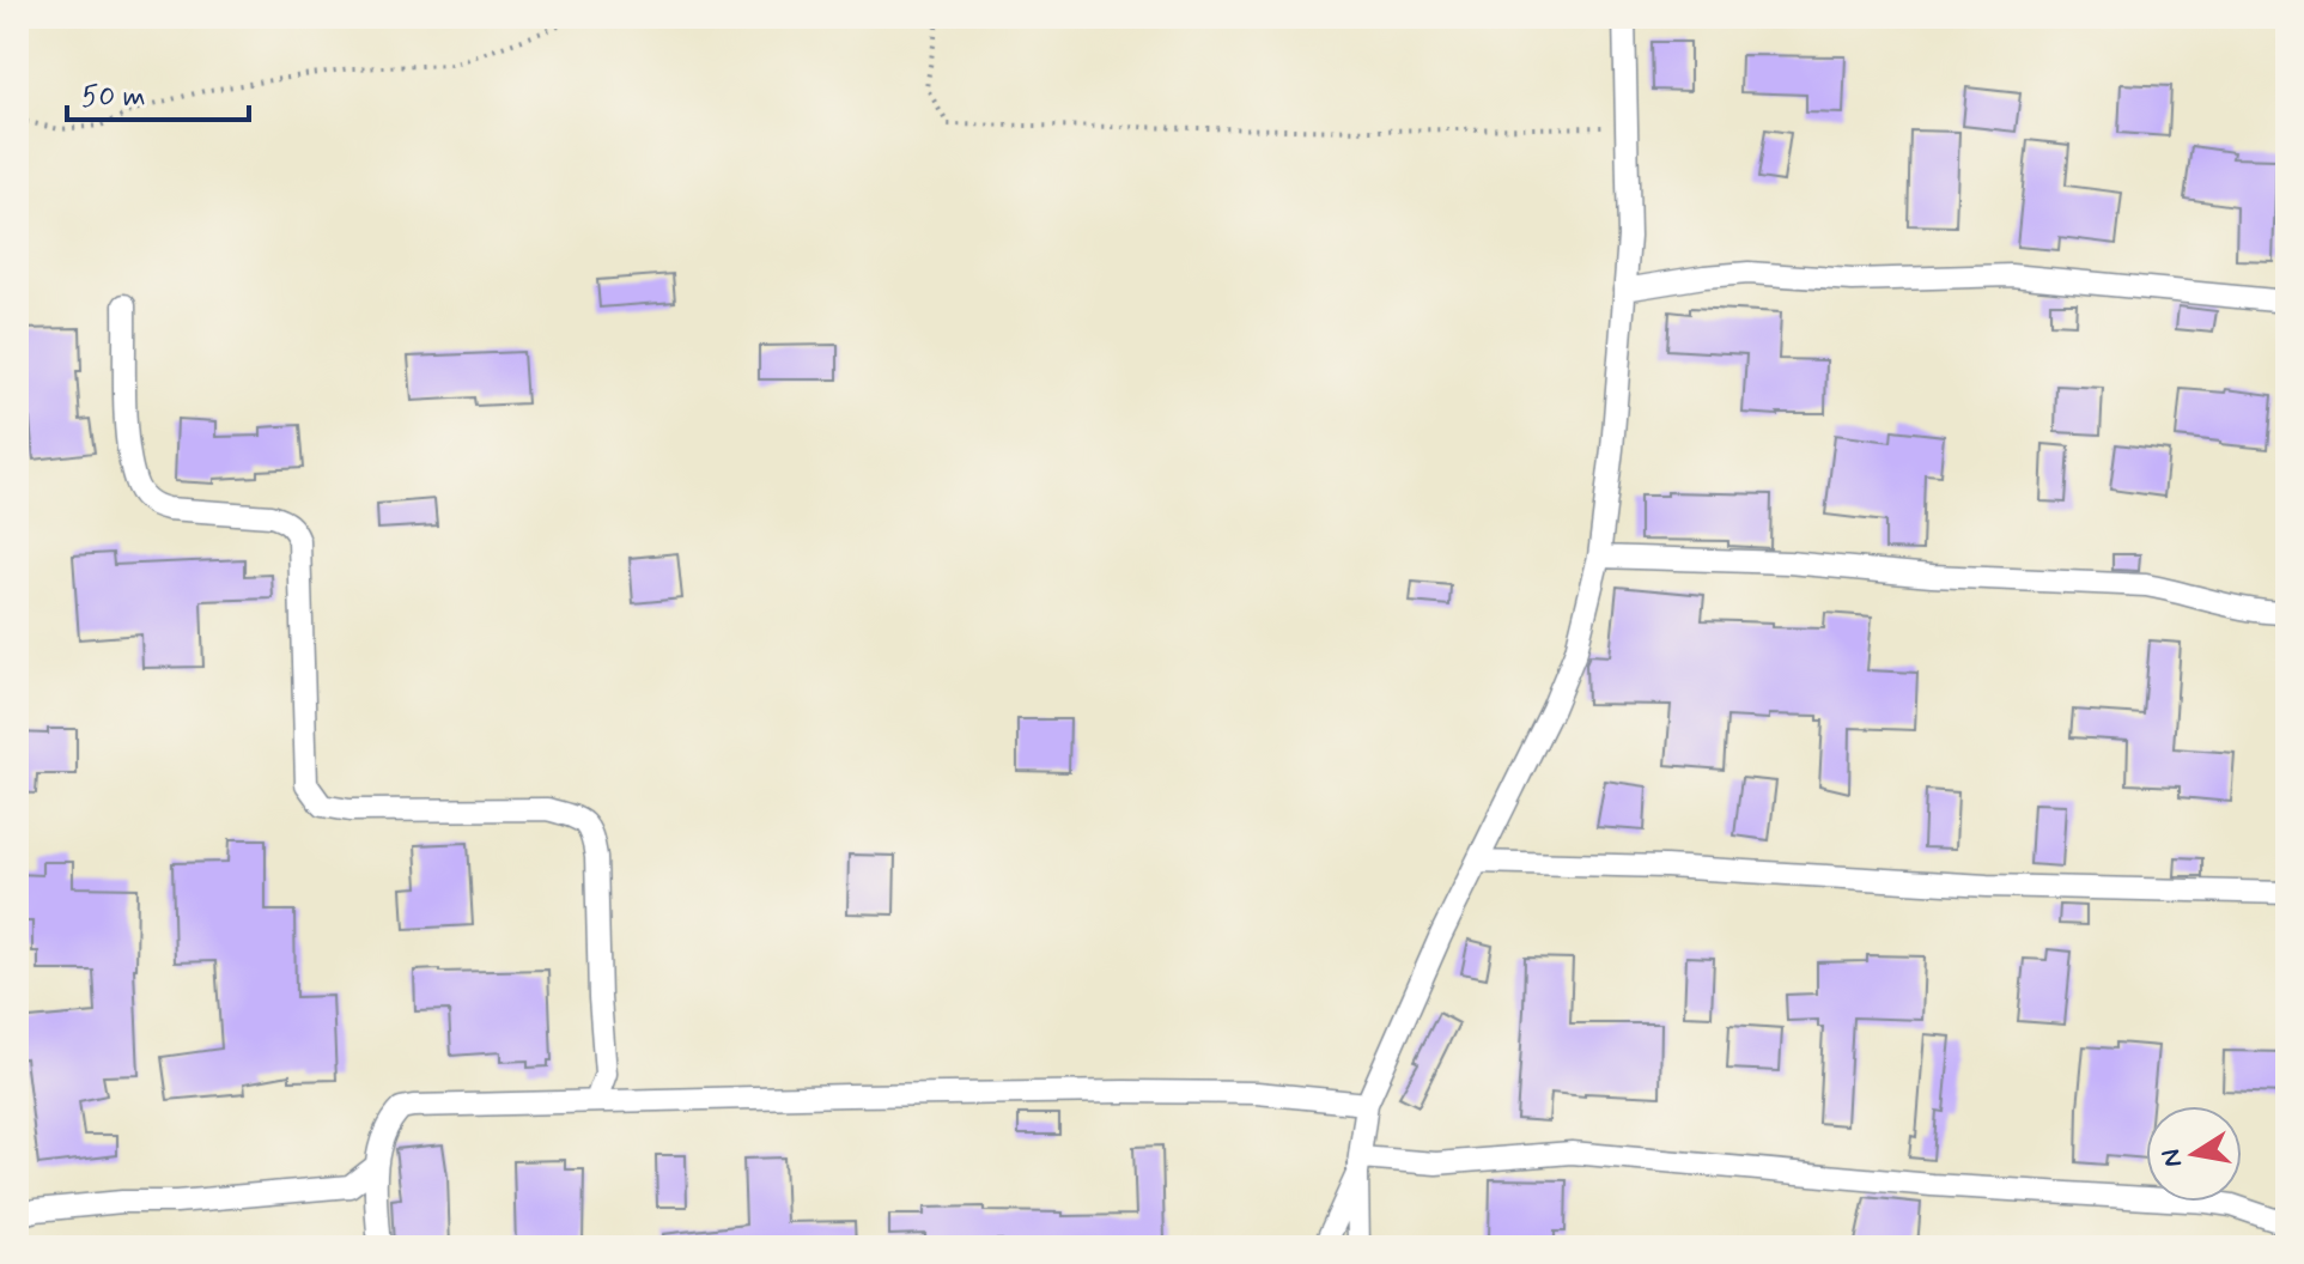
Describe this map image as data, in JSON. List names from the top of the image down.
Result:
{
  "scale_bar": "50 m",
  "north": "left"
}
